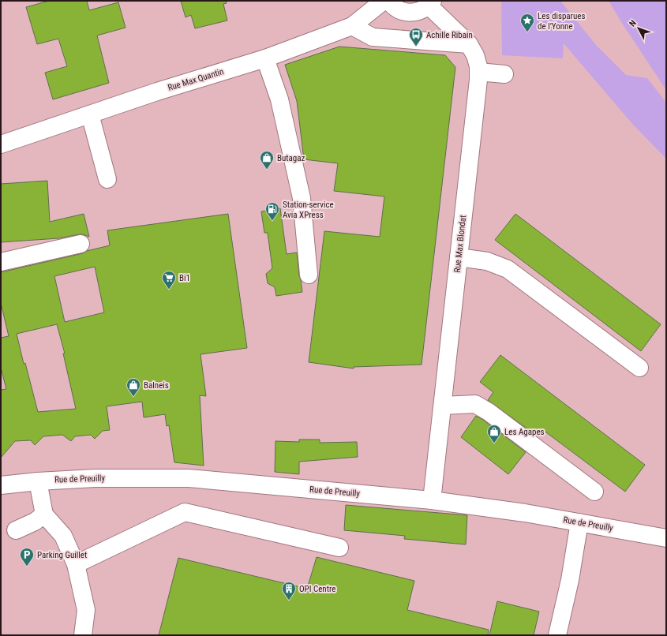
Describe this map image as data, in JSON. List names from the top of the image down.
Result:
{
  "streets": {
    "street": ["Rue Max Quantin", "Rue Max Blondat", "Rue de Preuilly"]
  },
  "crossings": [
    ["Rue Max Blondat", "Rue de Preuilly"]
  ],
  "places": {
    "place": ["Les disparues de l’Yonne"],
    "bus stop": ["Achille Ribain"],
    "shop": ["Butagaz", "Balneis", "Les Agapes"],
    "fuel station": ["Station-service Avia XPress"],
    "supermarket": ["Bi1"],
    "parking": ["Parking Guillet"],
    "building": ["OPI Centre"]
  },
  "north": "top left"
}
